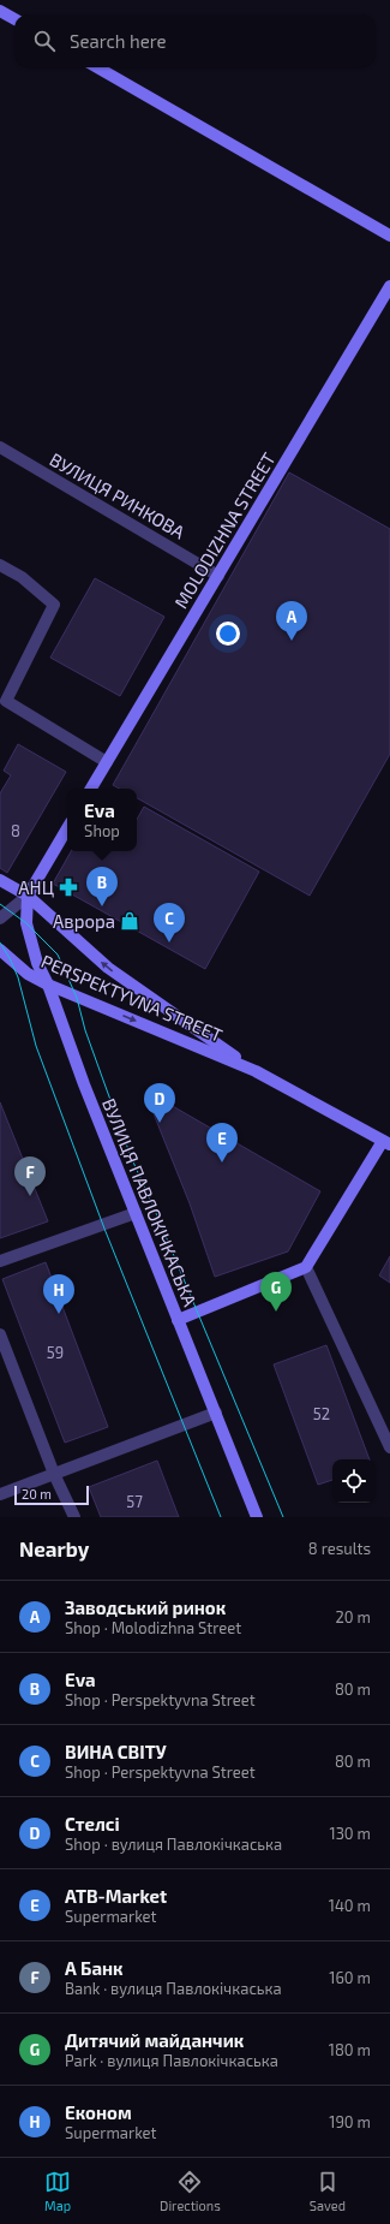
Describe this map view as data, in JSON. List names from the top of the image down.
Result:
{
  "streets": {
    "street": [
      "ВУЛИЦЯ РИНКОВА",
      "MOLODIZHNA STREET",
      "PERSPEKTYVNA STREET",
      "ВУЛИЦЯ ПАВЛОКІЧКАСЬКА"
    ]
  },
  "crossings": [
    ["ВУЛИЦЯ РИНКОВА", "MOLODIZHNA STREET"],
    ["PERSPEKTYVNA STREET", "ВУЛИЦЯ ПАВЛОКІЧКАСЬКА"]
  ],
  "places": {
    "pharmacy": ["АНЦ"],
    "shop": ["Аврора"]
  },
  "house_numbers": [
    "8",
    "59",
    "52",
    "57"
  ],
  "scale_bar": "20 m",
  "page": {
    "search": "Search here",
    "pins": [
      "A",
      "B",
      "C",
      "D",
      "E",
      "F",
      "G",
      "H"
    ],
    "popup": ["Eva", "Shop"],
    "scale": "20 m",
    "heading": ["Nearby", "8 results"],
    "list": [
      {
        "mark": "A",
        "name": "Заводський ринок",
        "note": "Shop · Molodizhna Street",
        "value": "20 m"
      },
      {
        "mark": "B",
        "name": "Eva",
        "note": "Shop · Perspektyvna Street",
        "value": "80 m"
      },
      {
        "mark": "C",
        "name": "ВИНА СВІТУ",
        "note": "Shop · Perspektyvna Street",
        "value": "80 m"
      },
      {
        "mark": "D",
        "name": "Стелсі",
        "note": "Shop · вулиця Павлокічкаська",
        "value": "130 m"
      },
      {
        "mark": "E",
        "name": "ATB-Market",
        "note": "Supermarket",
        "value": "140 m"
      },
      {
        "mark": "F",
        "name": "А Банк",
        "note": "Bank · вулиця Павлокічкаська",
        "value": "160 m"
      },
      {
        "mark": "G",
        "name": "Дитячий майданчик",
        "note": "Park · вулиця Павлокічкаська",
        "value": "180 m"
      },
      {
        "mark": "H",
        "name": "Економ",
        "note": "Supermarket",
        "value": "190 m"
      }
    ],
    "nav": ["Map", "Directions", "Saved"]
  }
}
